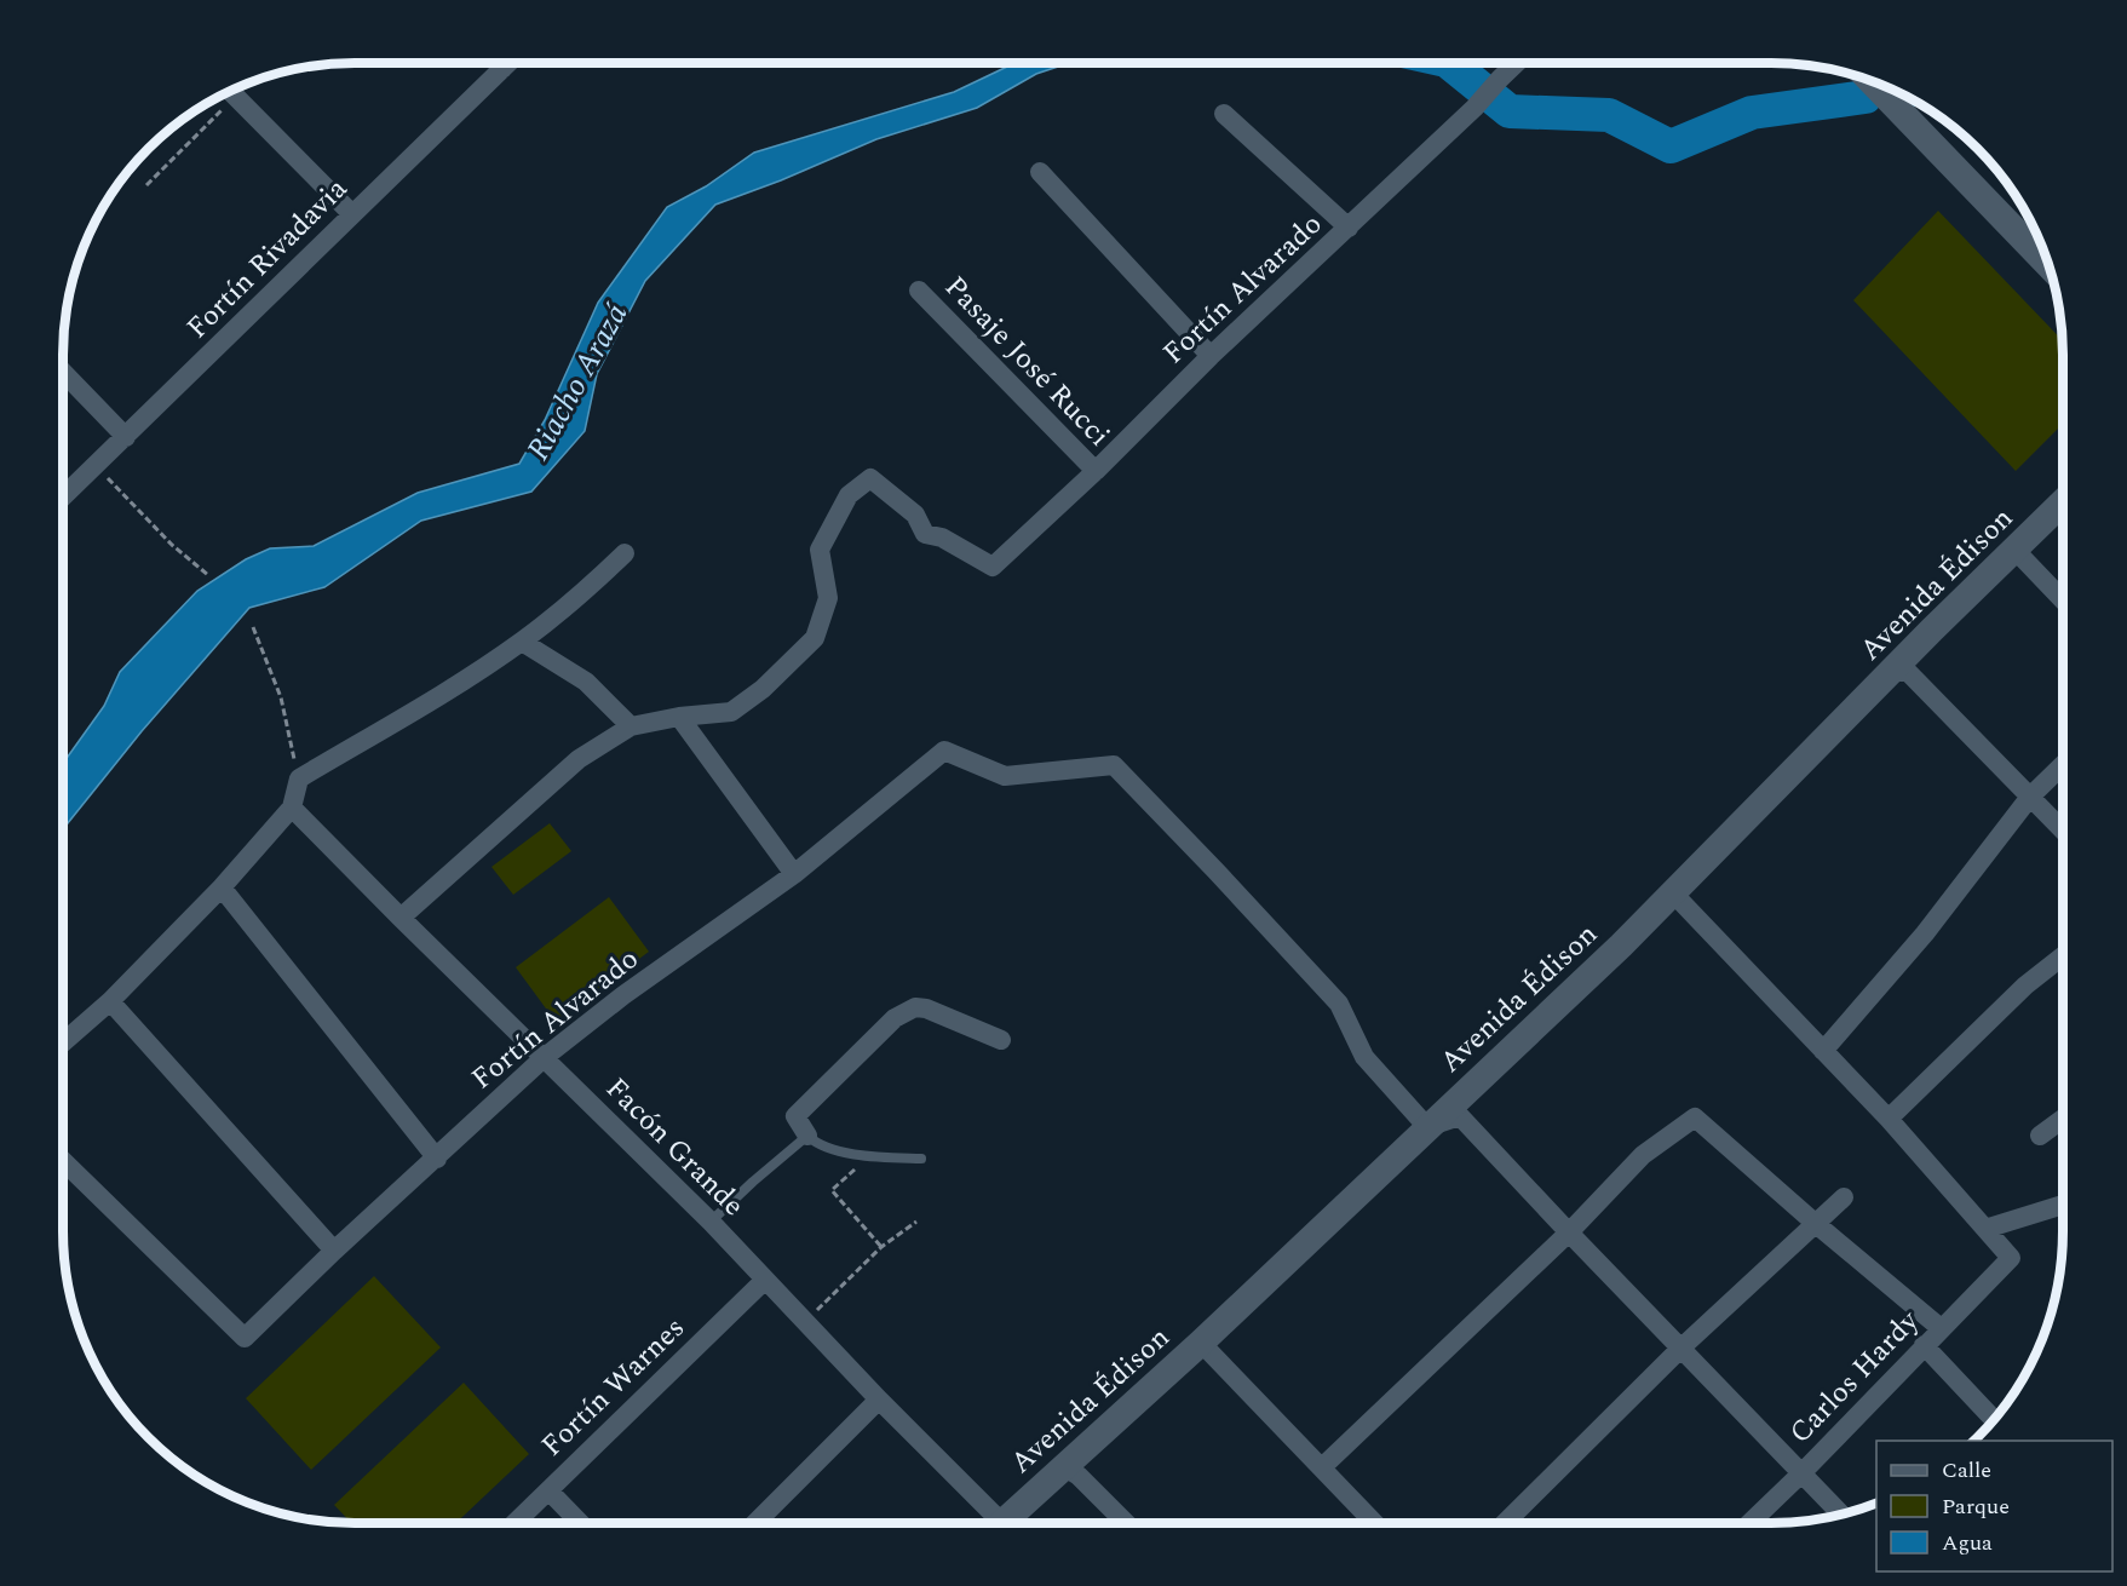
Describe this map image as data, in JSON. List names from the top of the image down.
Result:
{
  "streets": {
    "main road": ["Avenida Édison"],
    "street": [
      "Fortín Rivadavia",
      "Fortín Alvarado",
      "Pasaje José Rucci",
      "Facón Grande",
      "Carlos Hardy",
      "Fortín Warnes"
    ]
  },
  "crossings": [
    ["Fortín Alvarado", "Pasaje José Rucci"],
    ["Fortín Alvarado", "Avenida Édison"],
    ["Fortín Alvarado", "Facón Grande"],
    ["Facón Grande", "Fortín Warnes"]
  ],
  "water": ["Riacho Arazá"],
  "legend": ["Calle", "Parque", "Agua"]
}
